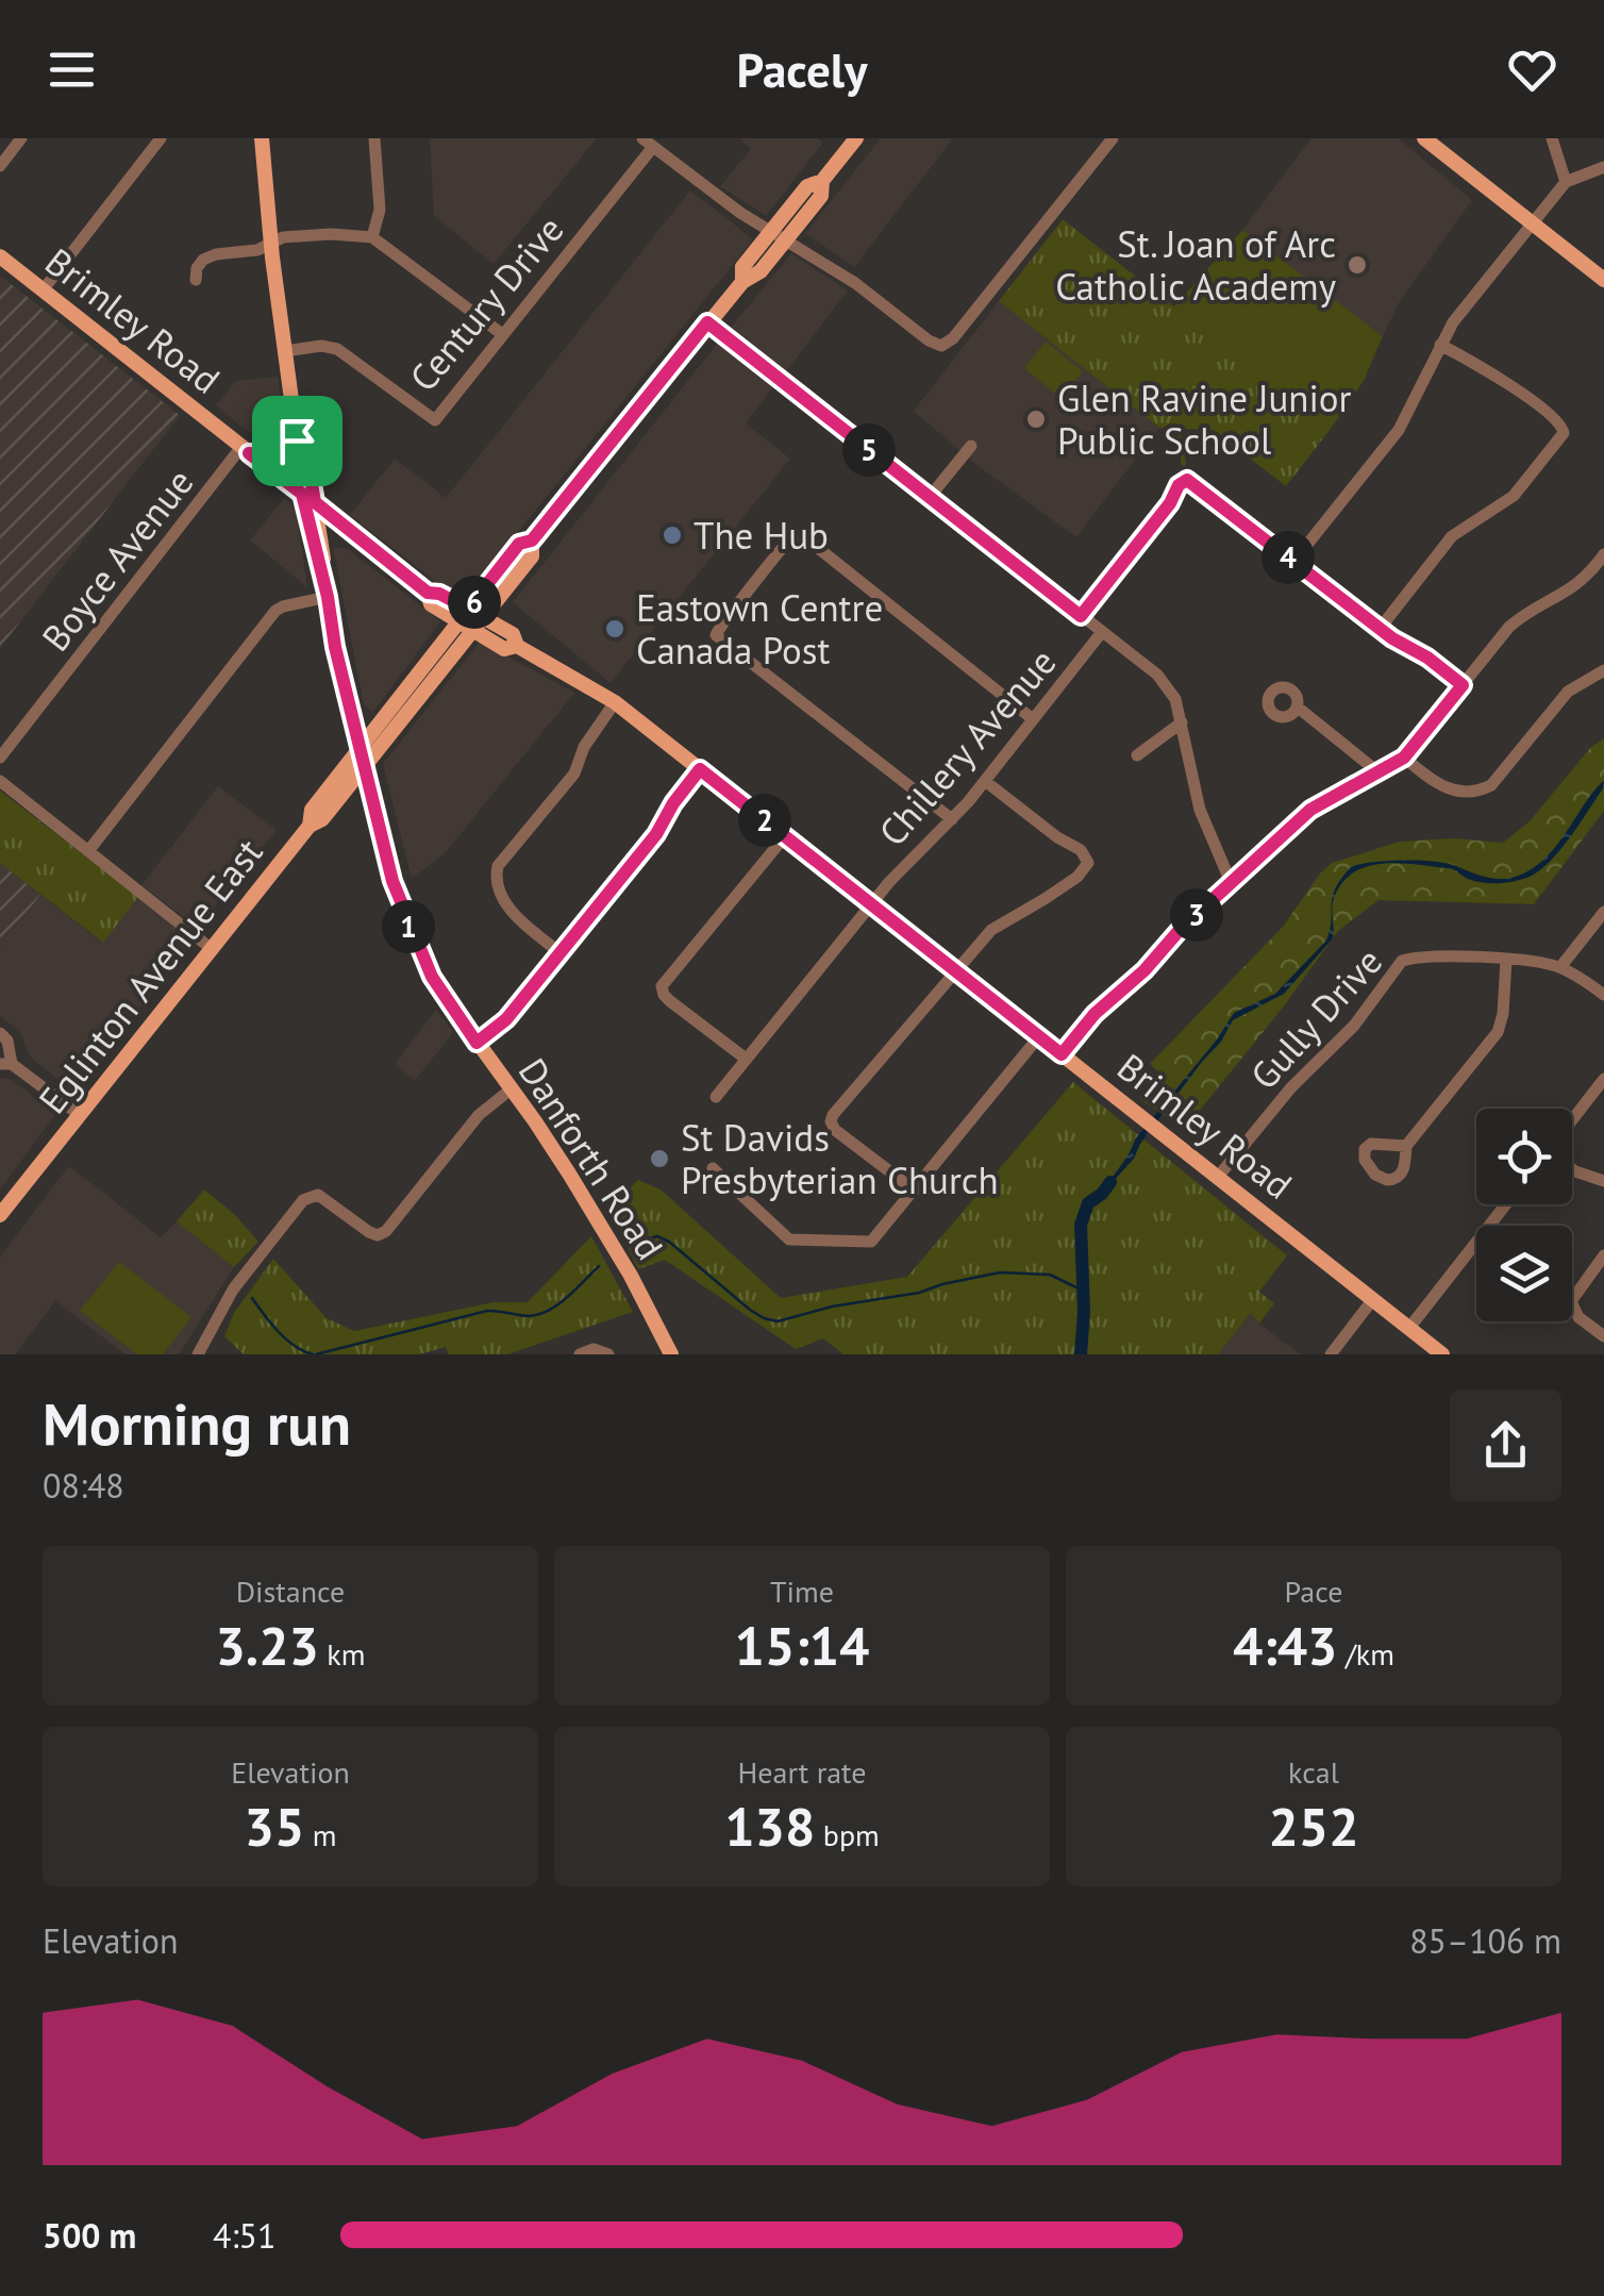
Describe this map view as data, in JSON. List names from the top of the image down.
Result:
{
  "streets": {
    "main road": ["Brimley Road", "Eglinton Avenue East", "Danforth Road"],
    "street": [
      "Century Drive",
      "Boyce Avenue",
      "Chillery Avenue",
      "Gully Drive"
    ]
  },
  "crossings": [
    ["Century Drive", "Danforth Road"],
    ["Brimley Road", "Boyce Avenue"],
    ["Brimley Road", "Chillery Avenue"],
    ["Brimley Road", "Eglinton Avenue East"],
    ["Brimley Road", "Gully Drive"],
    ["Brimley Road", "Danforth Road"],
    ["Eglinton Avenue East", "Danforth Road"]
  ],
  "places": [
    "St. Joan of Arc Catholic Academy",
    "Glen Ravine Junior Public School",
    "The Hub",
    "Eastown Centre Canada Post",
    "St Davids Presbyterian Church"
  ],
  "page": {
    "header": "Pacely",
    "pins": [
      "5",
      "4",
      "6",
      "2",
      "3",
      "1"
    ],
    "heading": ["Morning run", "08:48"],
    "stats": [
      ["Distance", "3.23 km"],
      ["Time", "15:14"],
      ["Pace", "4:43 /km"],
      ["Elevation", "35 m"],
      ["Heart rate", "138 bpm"],
      ["kcal", "252"]
    ],
    "chart": ["Elevation", "85–106 m"],
    "list": [
      {
        "name": "500 m",
        "note": "4:51"
      }
    ]
  }
}
